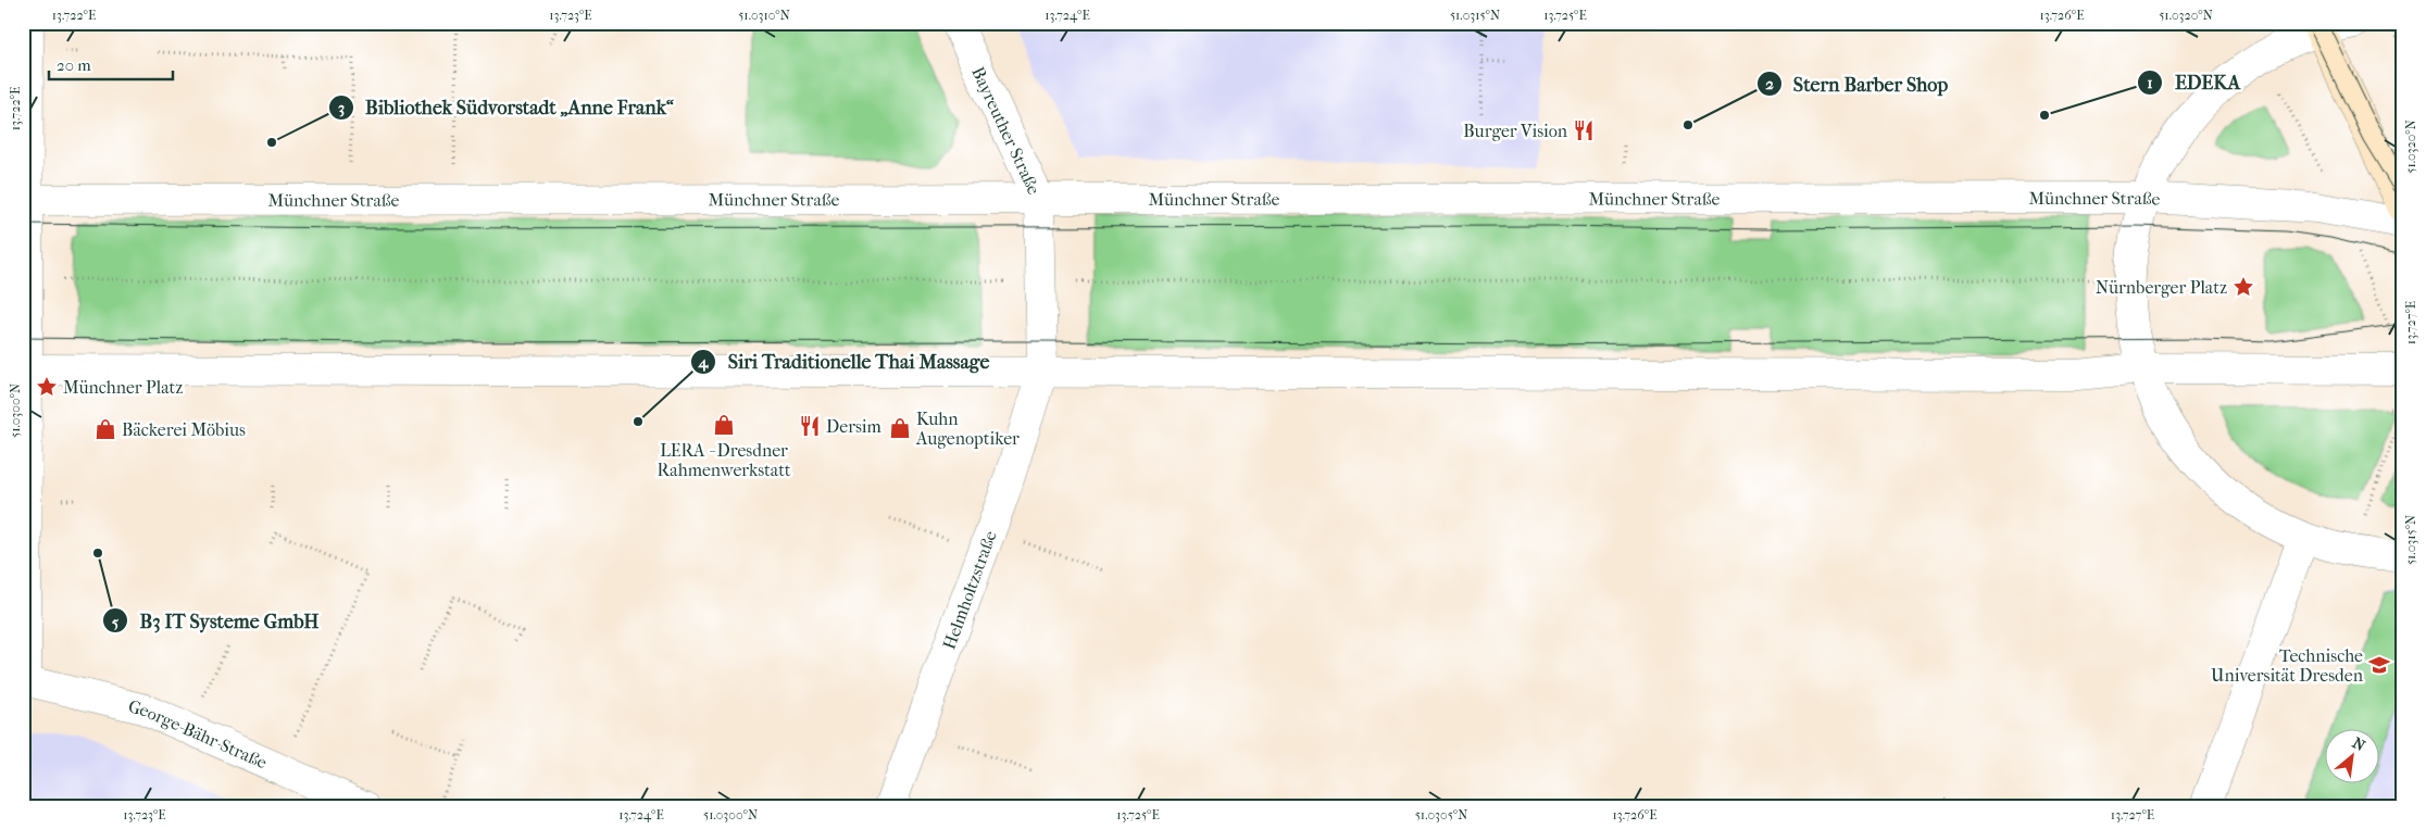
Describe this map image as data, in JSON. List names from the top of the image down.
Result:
{
  "streets": {
    "street": [
      "Bayreuther Straße",
      "Münchner Straße",
      "Helmholtzstraße",
      "George-Bähr-Straße"
    ]
  },
  "crossings": [
    ["Bayreuther Straße", "Münchner Straße"],
    ["Bayreuther Straße", "Helmholtzstraße"]
  ],
  "places": {
    "other": [
      "EDEKA",
      "Stern Barber Shop",
      "Bibliothek Südvorstadt „Anne Frank“",
      "Siri Traditionelle Thai Massage",
      "B3 IT Systeme GmbH"
    ],
    "restaurant": ["Burger Vision", "Dersim"],
    "place": ["Nürnberger Platz", "Münchner Platz"],
    "shop": ["LERA - Dresdner Rahmenwerkstatt", "Kuhn Augenoptiker", "Bäckerei Möbius"],
    "school or university": ["Technische Universität Dresden"]
  },
  "scale_bar": "20 m",
  "north": "top right",
  "coordinates": [
    "13.722°E",
    "13.723°E",
    "51.0310°N",
    "13.724°E",
    "51.0315°N",
    "13.725°E",
    "13.726°E",
    "51.0320°N",
    "13.727°E",
    "51.0300°N",
    "51.0305°N"
  ]
}
